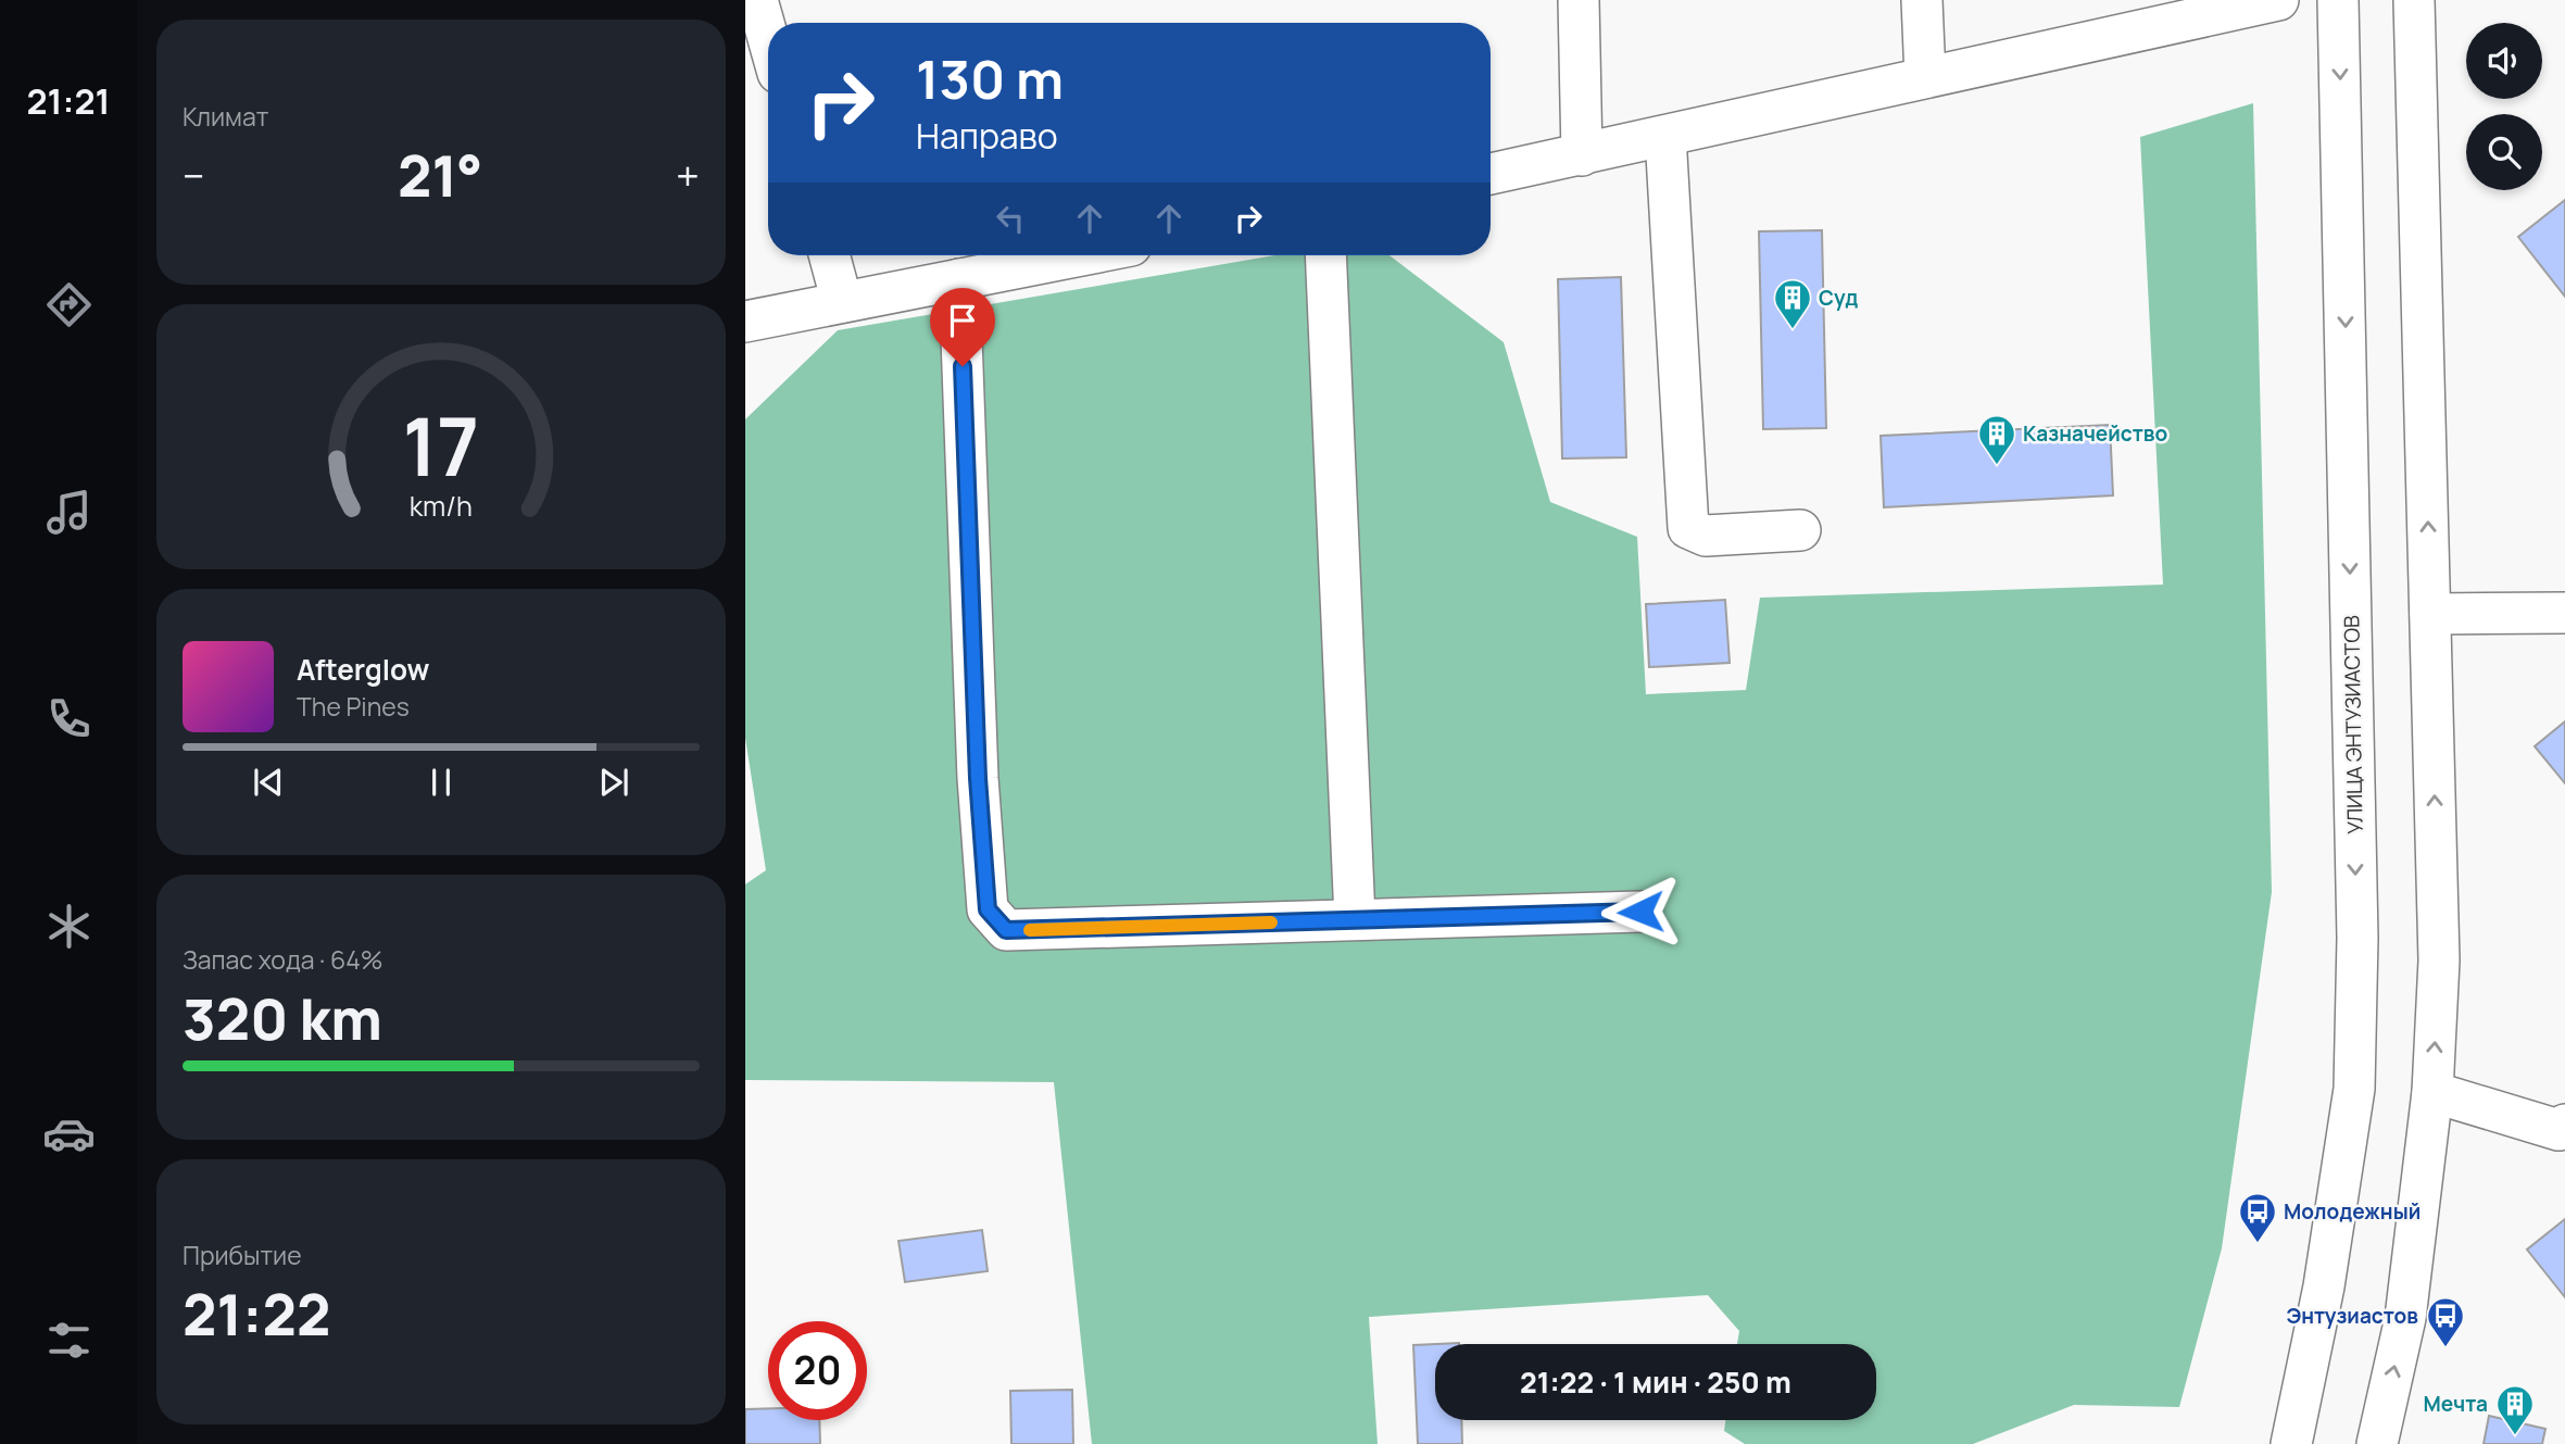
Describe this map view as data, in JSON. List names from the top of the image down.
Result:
{
  "streets": {
    "street": ["УЛИЦА ЭНТУЗИАСТОВ"]
  },
  "places": {
    "building": ["Суд", "Казначейство", "Мечта"],
    "bus stop": ["Молодежный", "Энтузиастов"]
  },
  "page": {
    "tabs": "21:21",
    "tile": [
      "Климат",
      ["Запас хода · 64%", "320 km"],
      ["Прибытие", "21:22"]
    ],
    "turn": ["130 m", "Направо"],
    "heat": ["−", "21°", "+"],
    "song": ["Afterglow", "The Pines"],
    "limit": "20",
    "trip": "21:22 · 1 мин · 250 m",
    "gauge": ["17", "km/h"]
  }
}
